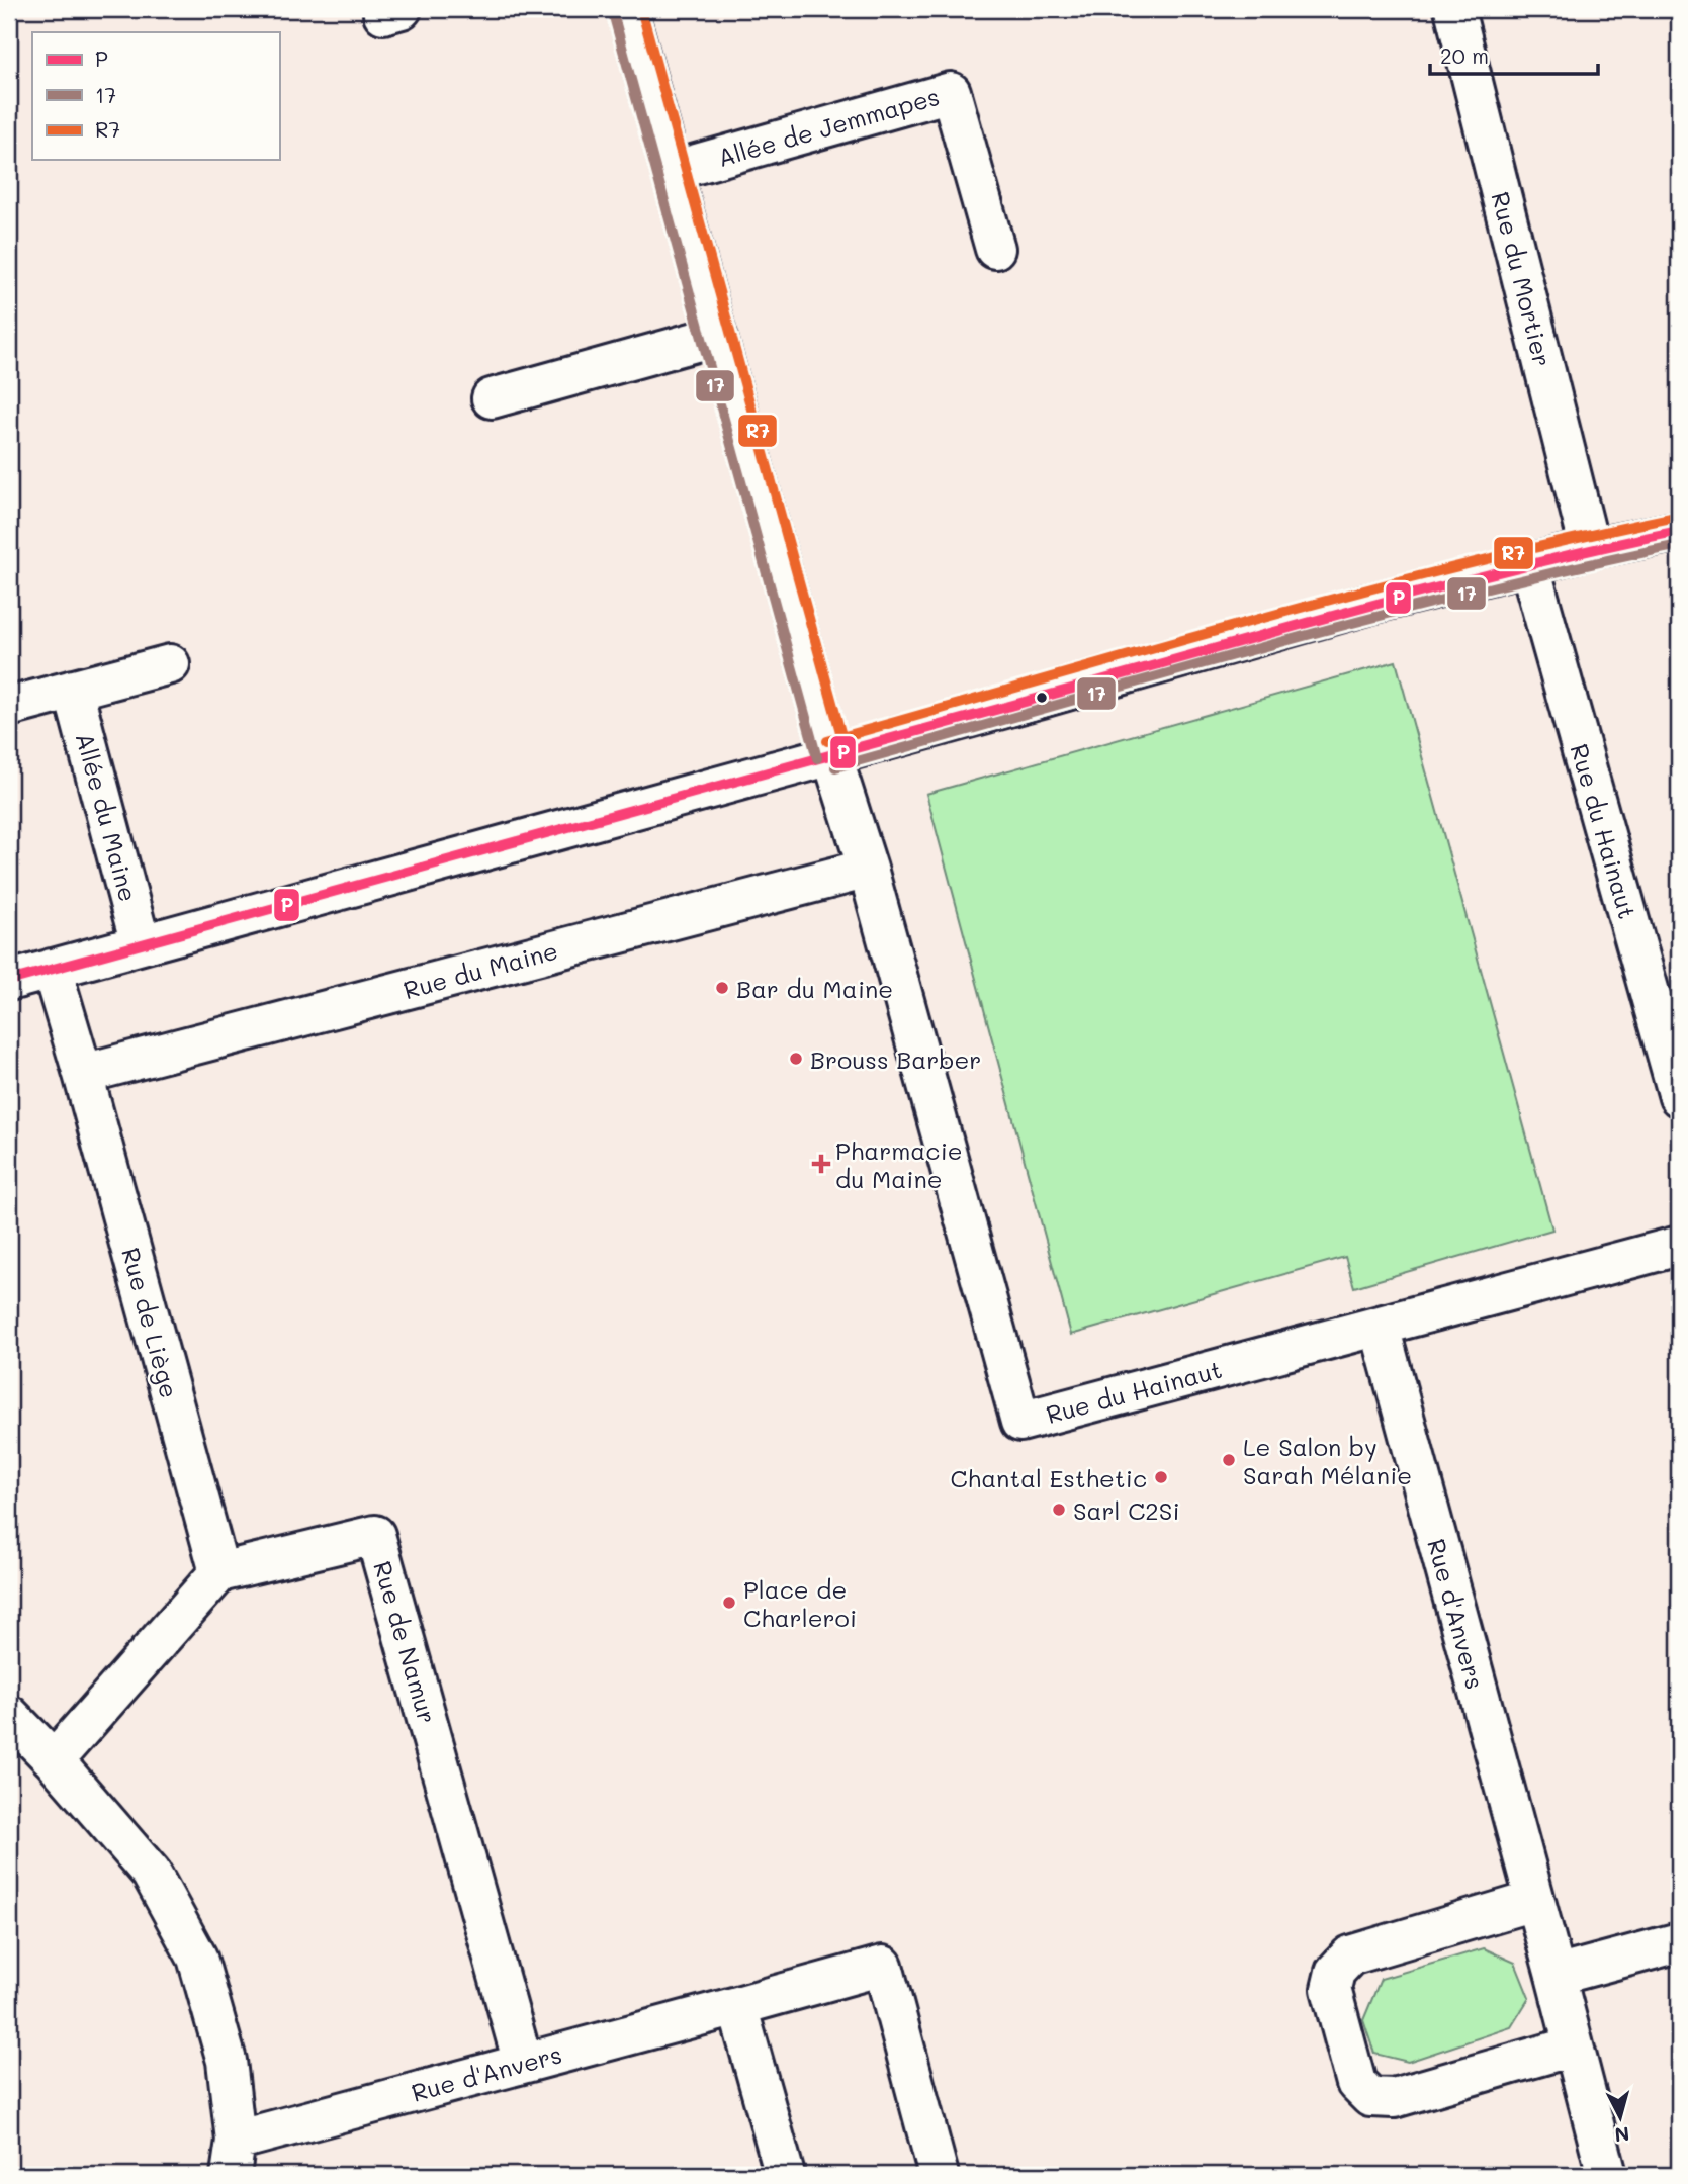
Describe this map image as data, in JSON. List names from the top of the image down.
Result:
{
  "streets": {
    "street": [
      "Allée de Jemmapes",
      "Rue du Mortier",
      "Allée du Maine",
      "Rue du Hainaut",
      "Rue du Maine",
      "Rue de Liège",
      "Rue d'Anvers",
      "Rue de Namur"
    ]
  },
  "crossings": [
    ["Rue du Hainaut", "Rue du Maine"],
    ["Rue du Hainaut", "Rue d'Anvers"],
    ["Rue du Maine", "Rue de Liège"],
    ["Rue de Liège", "Rue de Namur"],
    ["Rue d'Anvers", "Rue de Namur"]
  ],
  "places": {
    "other": [
      "Bar du Maine",
      "Brouss Barber",
      "Le Salon by Sarah Mélanie",
      "Chantal Esthetic",
      "Sarl C2Si",
      "Place de Charleroi"
    ],
    "health": ["Pharmacie du Maine"]
  },
  "lines": ["transit line R7", "transit line 17", "transit line P"],
  "legend": ["P", "17", "R7"],
  "scale_bar": "20 m",
  "north": "bottom"
}
